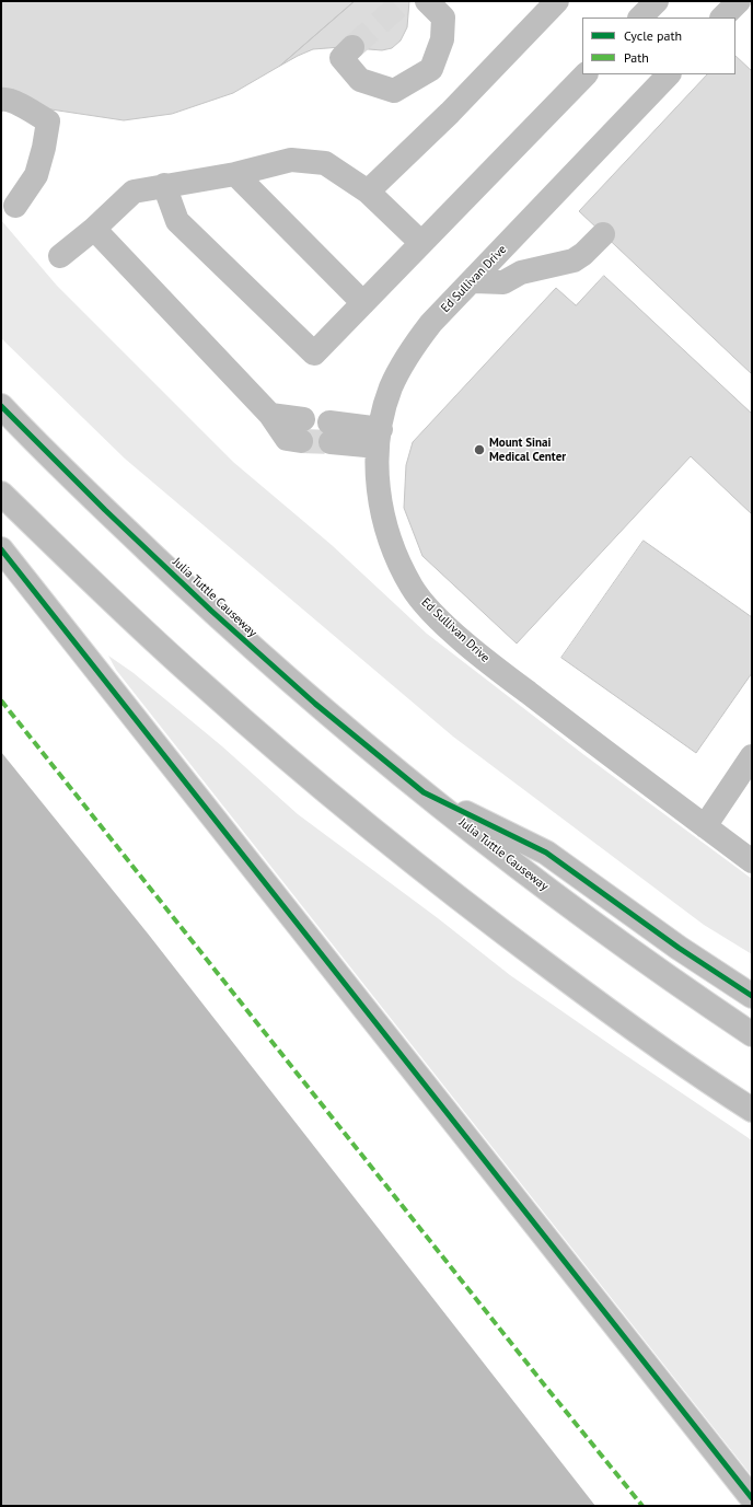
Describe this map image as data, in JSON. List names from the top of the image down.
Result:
{
  "streets": {
    "highway": ["Julia Tuttle Causeway"],
    "street": ["Ed Sullivan Drive"]
  },
  "places": ["Mount Sinai Medical Center"],
  "legend": ["Cycle path", "Path"]
}
